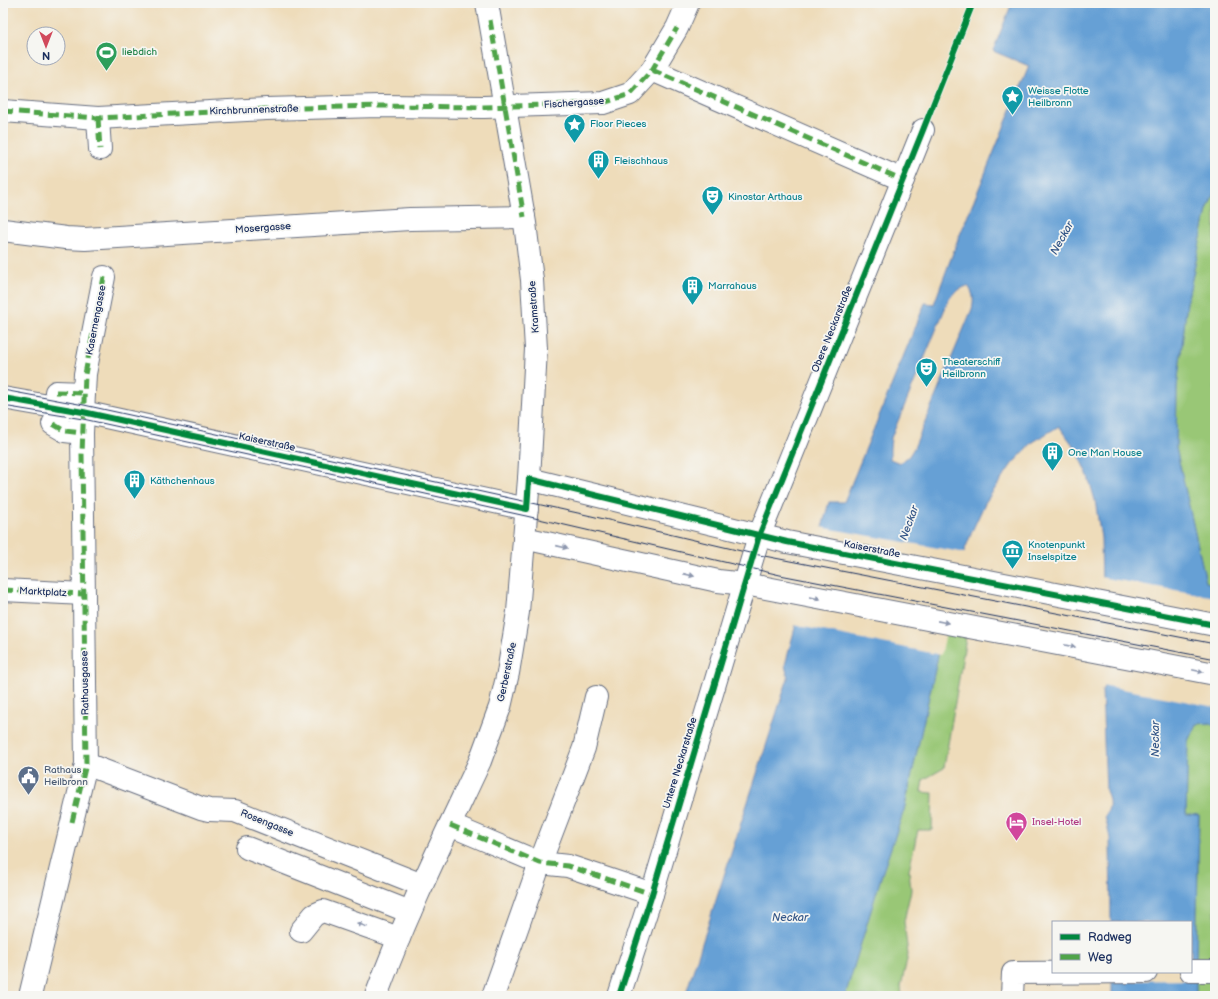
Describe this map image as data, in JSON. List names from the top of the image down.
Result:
{
  "streets": {
    "street": [
      "Fischergasse",
      "Kirchbrunnenstraße",
      "Mosergasse",
      "Kramstraße",
      "Kasernengasse",
      "Obere Neckarstraße",
      "Kaiserstraße",
      "Marktplatz",
      "Gerberstraße",
      "Rathausgasse",
      "Untere Neckarstraße",
      "Rosengasse"
    ]
  },
  "crossings": [
    ["Fischergasse", "Kirchbrunnenstraße"],
    ["Fischergasse", "Kramstraße"],
    ["Kirchbrunnenstraße", "Kramstraße"],
    ["Mosergasse", "Kramstraße"],
    ["Kramstraße", "Kaiserstraße"],
    ["Kramstraße", "Gerberstraße"],
    ["Kasernengasse", "Rathausgasse"],
    ["Obere Neckarstraße", "Kaiserstraße"],
    ["Obere Neckarstraße", "Untere Neckarstraße"],
    ["Kaiserstraße", "Gerberstraße"],
    ["Kaiserstraße", "Rathausgasse"],
    ["Kaiserstraße", "Untere Neckarstraße"],
    ["Marktplatz", "Rathausgasse"],
    ["Gerberstraße", "Rosengasse"],
    ["Rathausgasse", "Rosengasse"]
  ],
  "water": ["Neckar"],
  "places": {
    "sports": ["liebdich"],
    "place": ["Weisse Flotte Heilbronn", "Floor Pieces"],
    "building": [
      "Fleischhaus",
      "Marrahaus",
      "One Man House",
      "Käthchenhaus"
    ],
    "theatre": ["Kinostar Arthaus", "Theaterschiff Heilbronn"],
    "museum": ["Knotenpunkt Inselspitze"],
    "public building": ["Rathaus Heilbronn"],
    "hotel": ["Insel-Hotel"]
  },
  "legend": ["Radweg", "Weg"],
  "north": "bottom"
}
